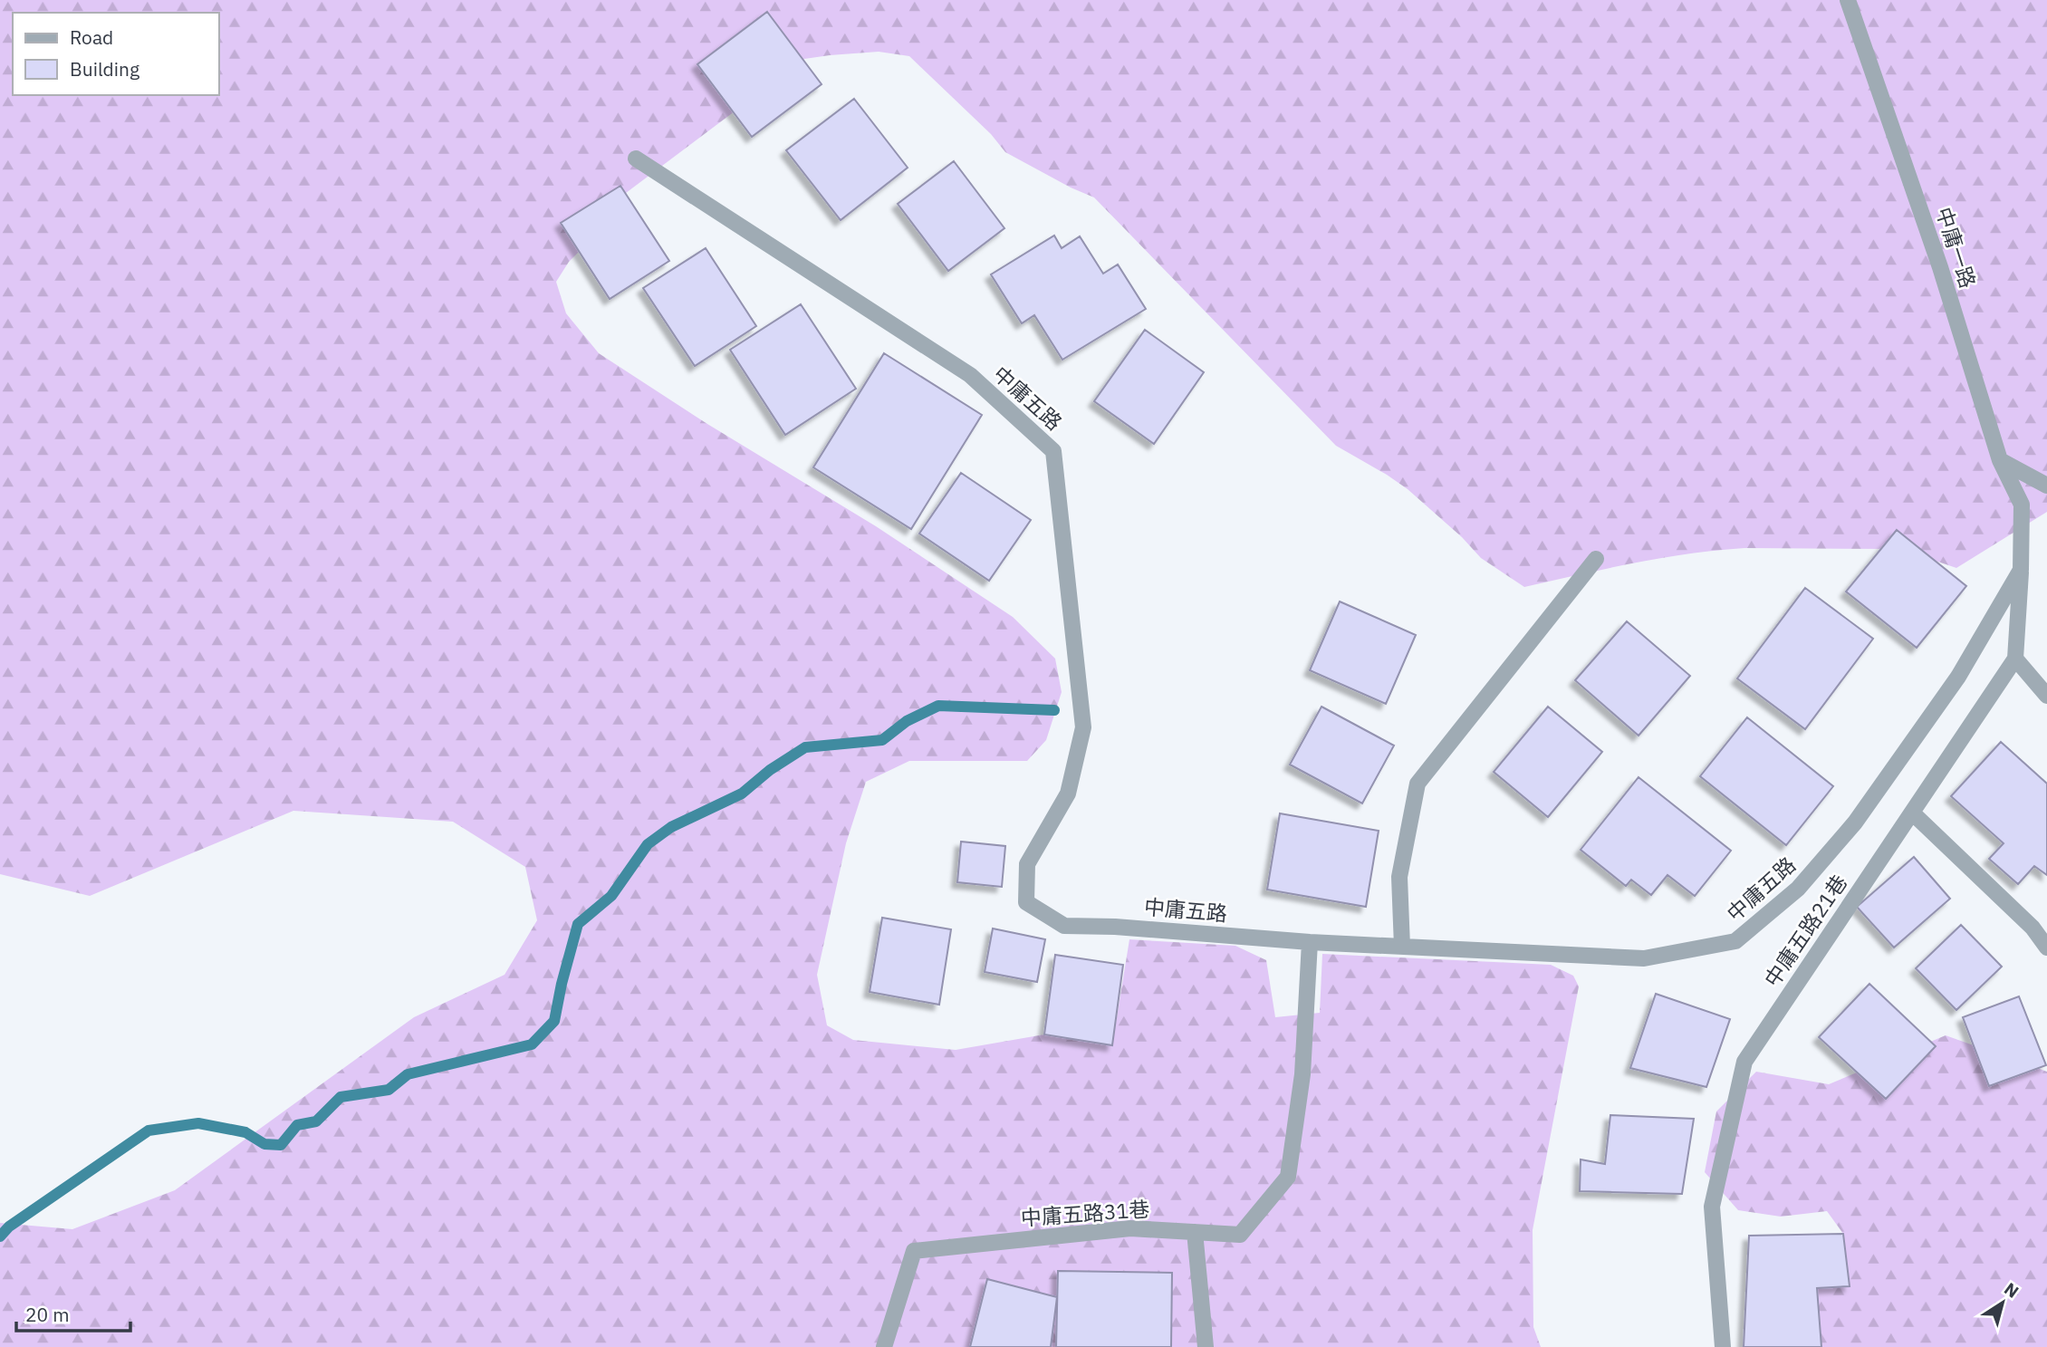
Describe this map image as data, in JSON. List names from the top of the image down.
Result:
{
  "streets": {
    "street": [
      "中庸一路",
      "中庸五路",
      "中庸五路21巷",
      "中庸五路31巷"
    ]
  },
  "crossings": [
    ["中庸一路", "中庸五路"],
    ["中庸五路", "中庸五路31巷"]
  ],
  "legend": ["Road", "Building"],
  "scale_bar": "20 m",
  "north": "top right"
}
